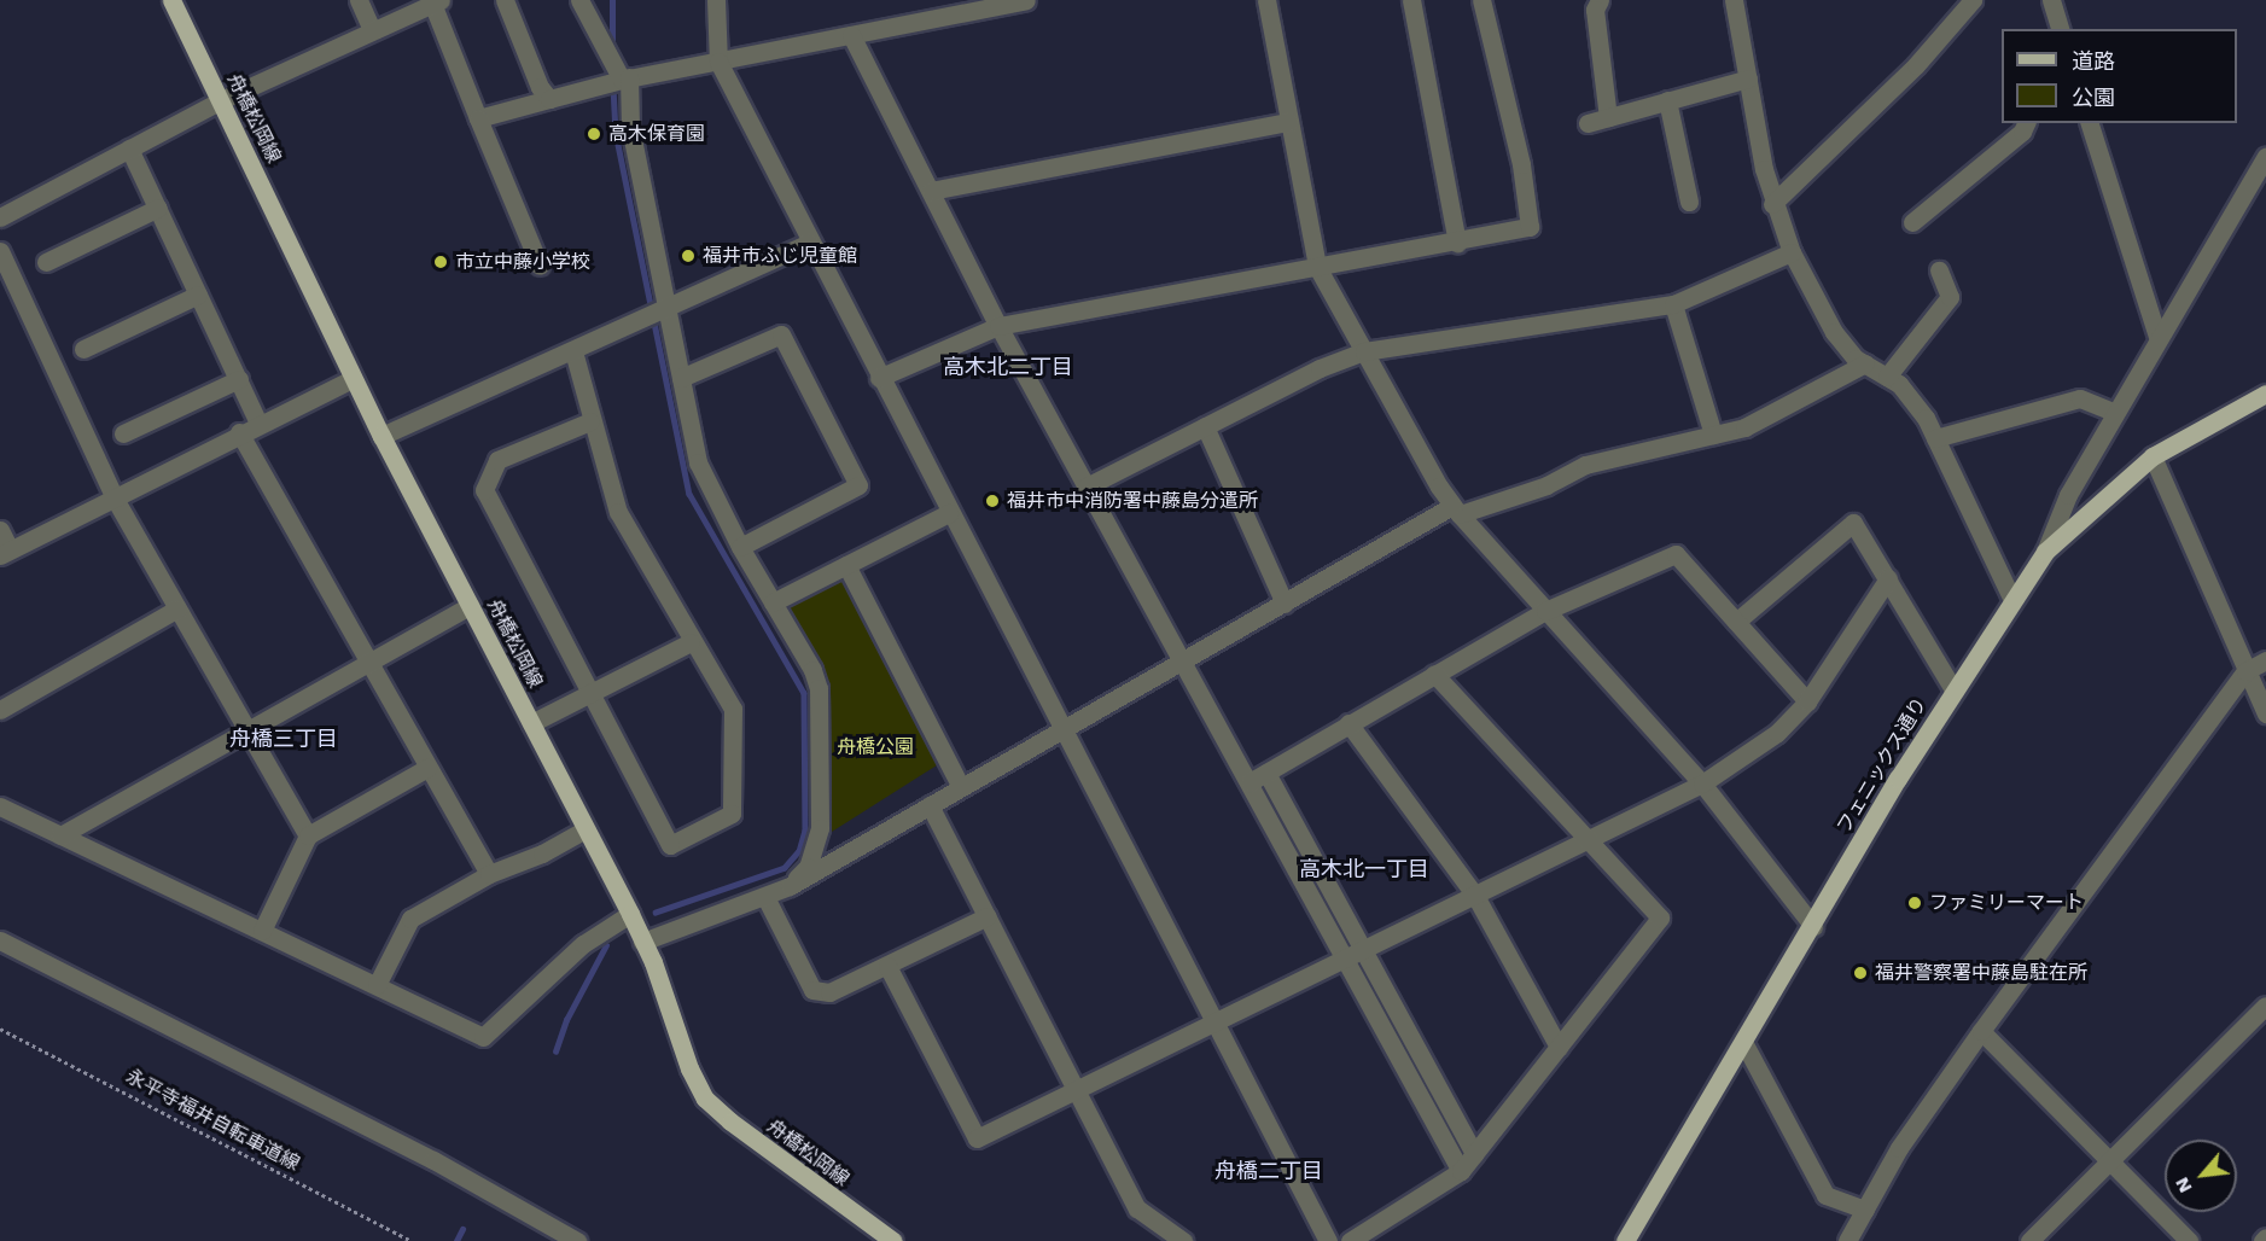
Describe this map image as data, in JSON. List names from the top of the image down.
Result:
{
  "streets": {
    "main road": ["舟橋松岡線", "フェニックス通り"],
    "path": ["永平寺福井自転車道線"]
  },
  "districts": [
    "高木北二丁目",
    "舟橋三丁目",
    "高木北一丁目",
    "舟橋二丁目"
  ],
  "parks": ["舟橋公園"],
  "places": [
    "高木保育園",
    "福井市ふじ児童館",
    "市立中藤小学校",
    "福井市中消防署中藤島分遣所",
    "ファミリーマート",
    "福井警察署中藤島駐在所"
  ],
  "legend": ["道路", "公園"],
  "north": "bottom left"
}
